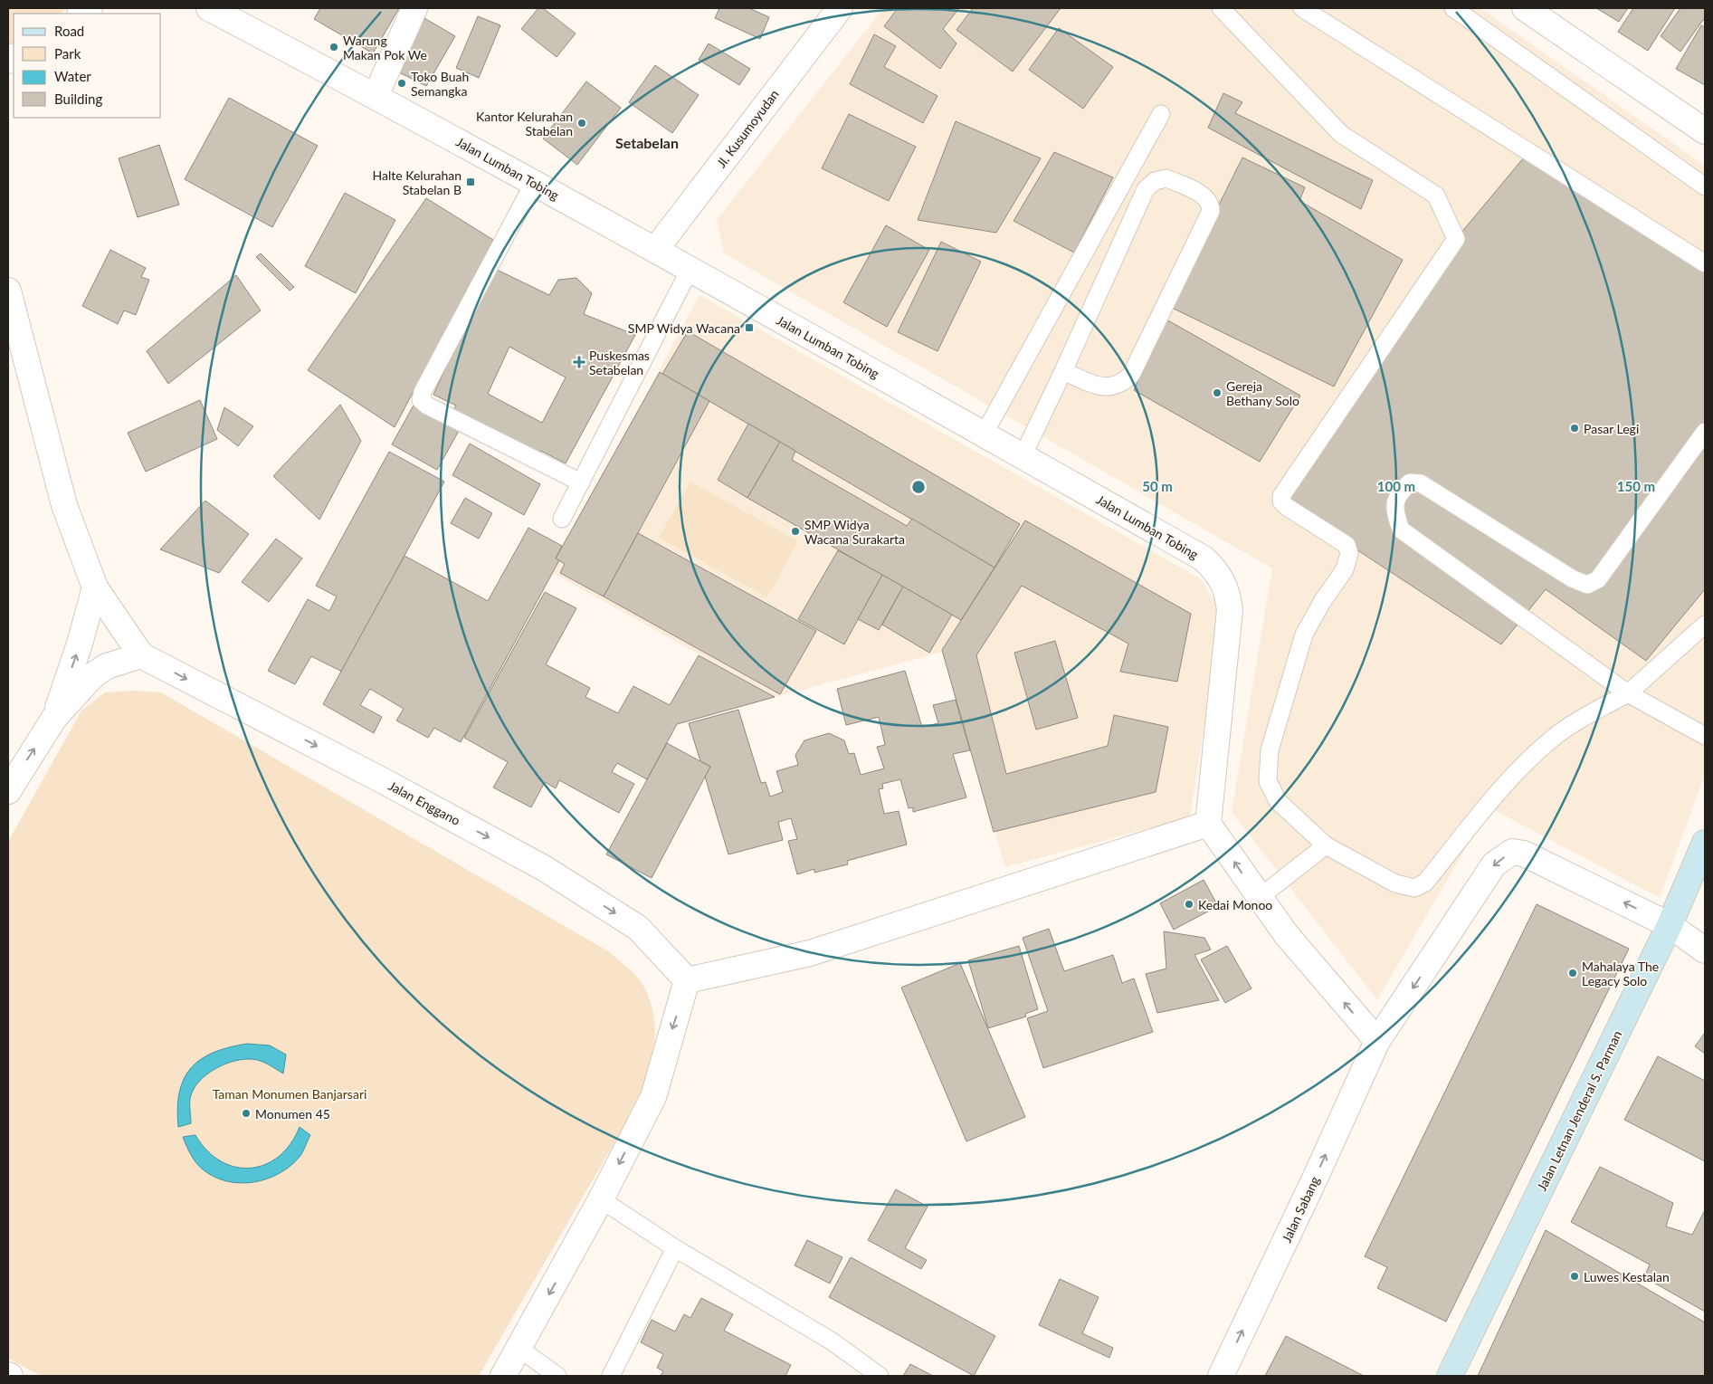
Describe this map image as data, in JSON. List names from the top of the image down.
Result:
{
  "streets": {
    "main road": ["Jalan Letnan Jenderal S. Parman"],
    "street": [
      "Jl. Kusumoyudan",
      "Jalan Lumban Tobing",
      "Jalan Enggano",
      "Jalan Sabang"
    ]
  },
  "crossings": [
    ["Jl. Kusumoyudan", "Jalan Lumban Tobing"],
    ["Jalan Letnan Jenderal S. Parman", "Jalan Sabang"]
  ],
  "one_way": ["Jalan Enggano"],
  "districts": ["Setabelan"],
  "parks": ["Taman Monumen Banjarsari"],
  "places": {
    "other": [
      "Warung Makan Pok We",
      "Toko Buah Semangka",
      "Kantor Kelurahan Stabelan",
      "Gereja Bethany Solo",
      "Pasar Legi",
      "SMP Widya Wacana Surakarta",
      "Kedai Monoo",
      "Mahalaya The Legacy Solo",
      "Monumen 45",
      "Luwes Kestalan"
    ],
    "transit": ["Halte Kelurahan Stabelan B", "SMP Widya Wacana"],
    "health": ["Puskesmas Setabelan"]
  },
  "legend": [
    "Road",
    "Park",
    "Water",
    "Building"
  ],
  "rings": ["50 m", "100 m", "150 m"]
}
